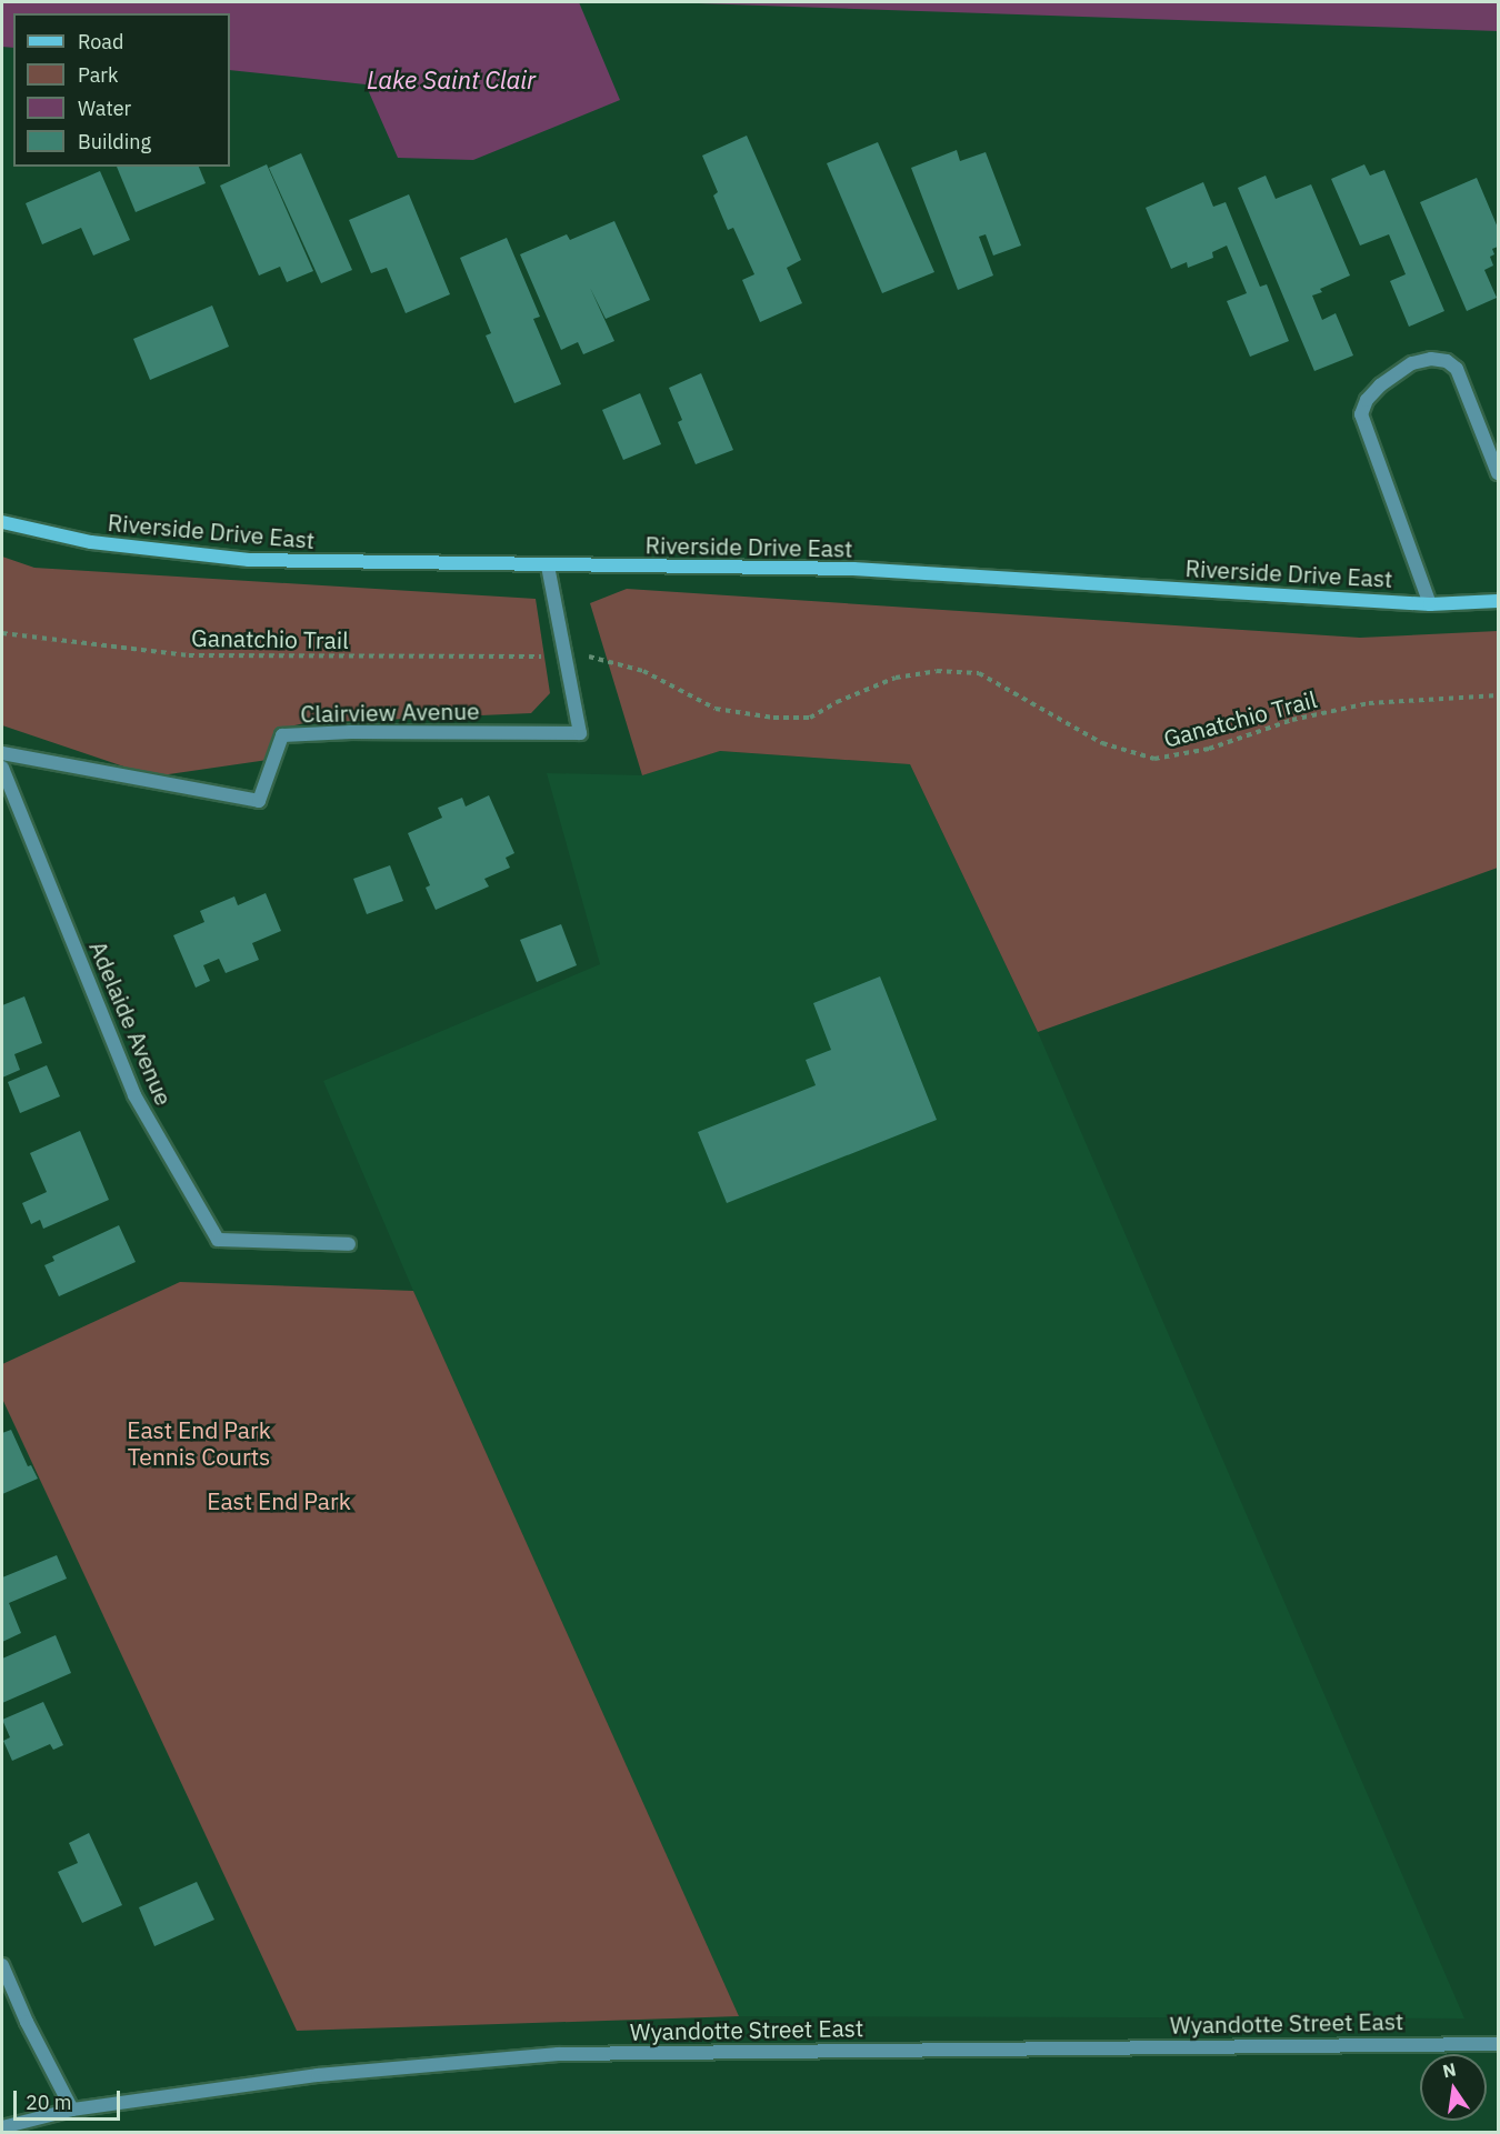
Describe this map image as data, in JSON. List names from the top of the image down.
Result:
{
  "streets": {
    "main road": ["Riverside Drive East"],
    "street": ["Clairview Avenue", "Adelaide Avenue", "Wyandotte Street East"],
    "path": ["Ganatchio Trail"]
  },
  "crossings": [
    ["Riverside Drive East", "Clairview Avenue"]
  ],
  "water": ["Lake Saint Clair"],
  "parks": ["East End Park Tennis Courts", "East End Park"],
  "legend": [
    "Road",
    "Park",
    "Water",
    "Building"
  ],
  "scale_bar": "20 m",
  "north": "top"
}
